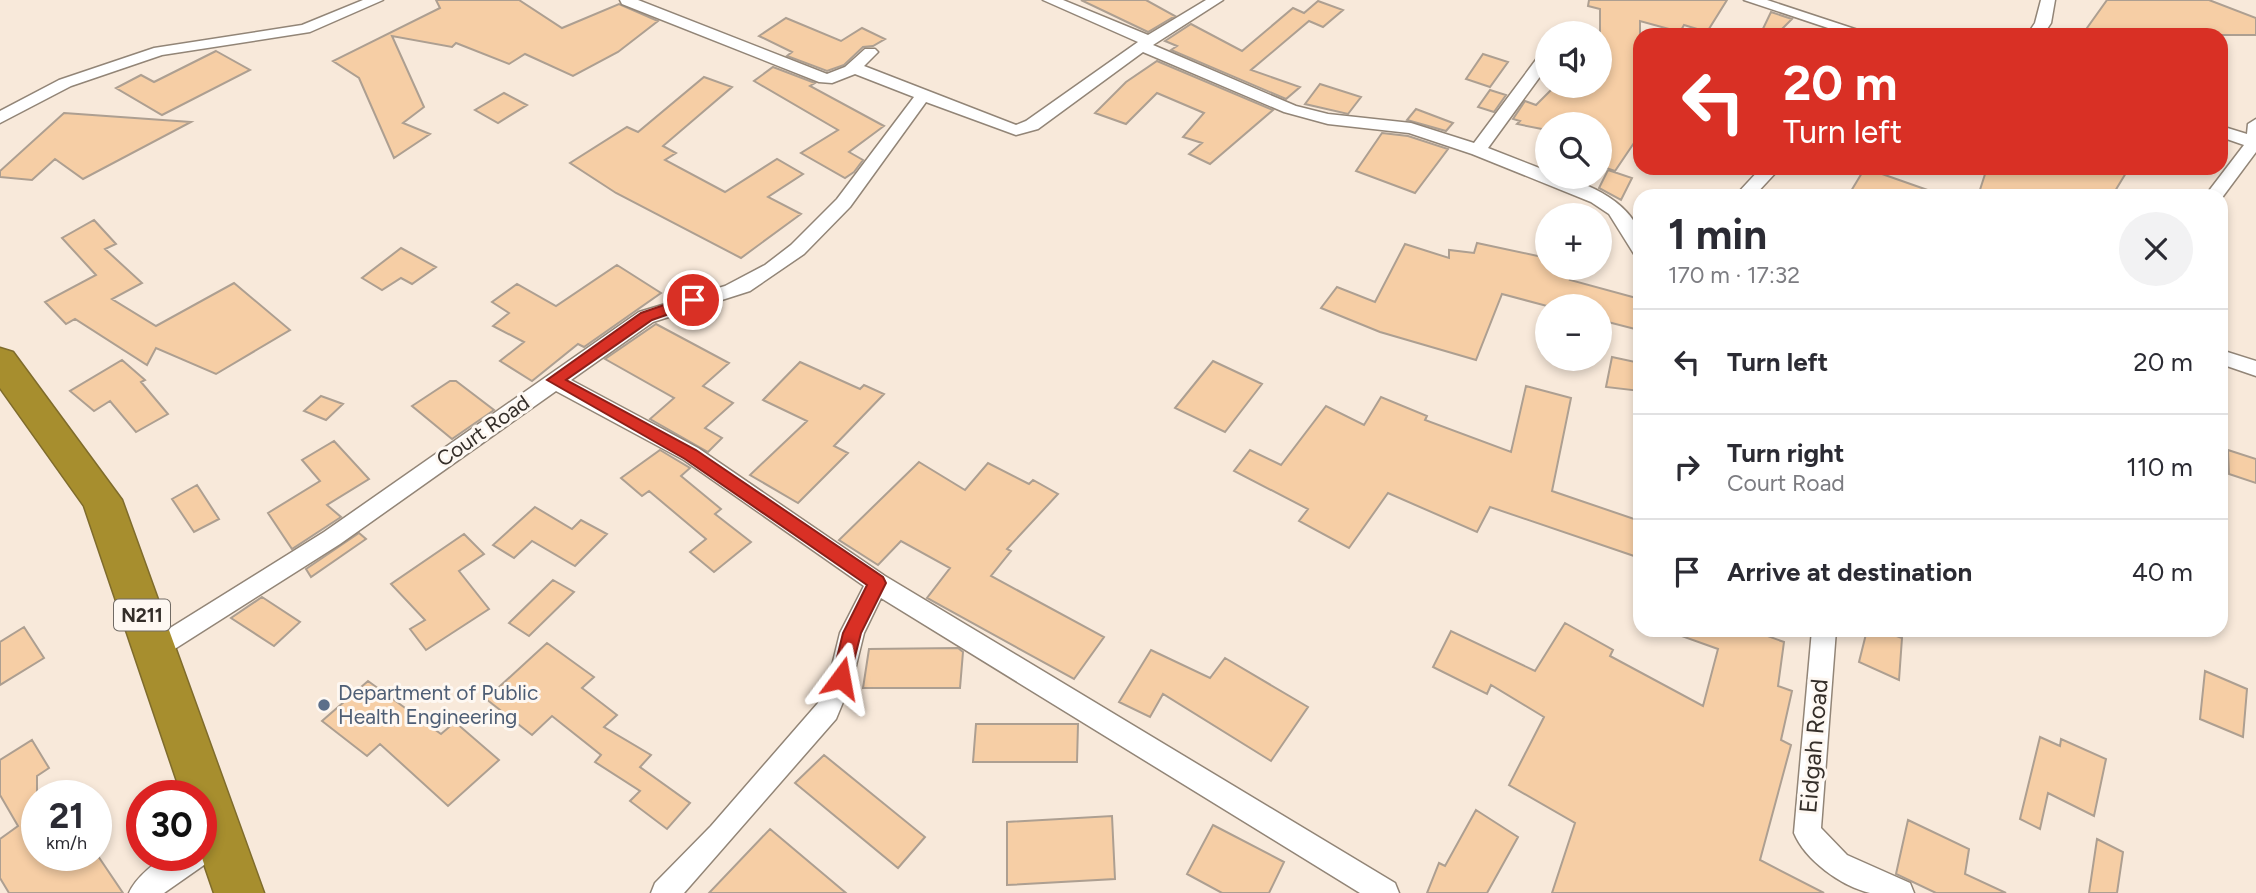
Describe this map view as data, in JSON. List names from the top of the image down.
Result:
{
  "streets": {
    "highway": ["N211"],
    "street": ["Court Road", "Eidgah Road"]
  },
  "crossings": [
    ["Court Road", "N211"]
  ],
  "places": ["Department of Public Health Engineering"],
  "page": {
    "map_buttons": ["+", "−"],
    "turn": ["20 m", "Turn left"],
    "heading": ["1 min", "170 m · 17:32"],
    "list": [
      {
        "name": "Turn left",
        "value": "20 m"
      },
      {
        "name": "Turn right",
        "note": "Court Road",
        "value": "110 m"
      },
      {
        "name": "Arrive at destination",
        "value": "40 m"
      }
    ],
    "speed": "21 km/h",
    "limit": "30"
  }
}
